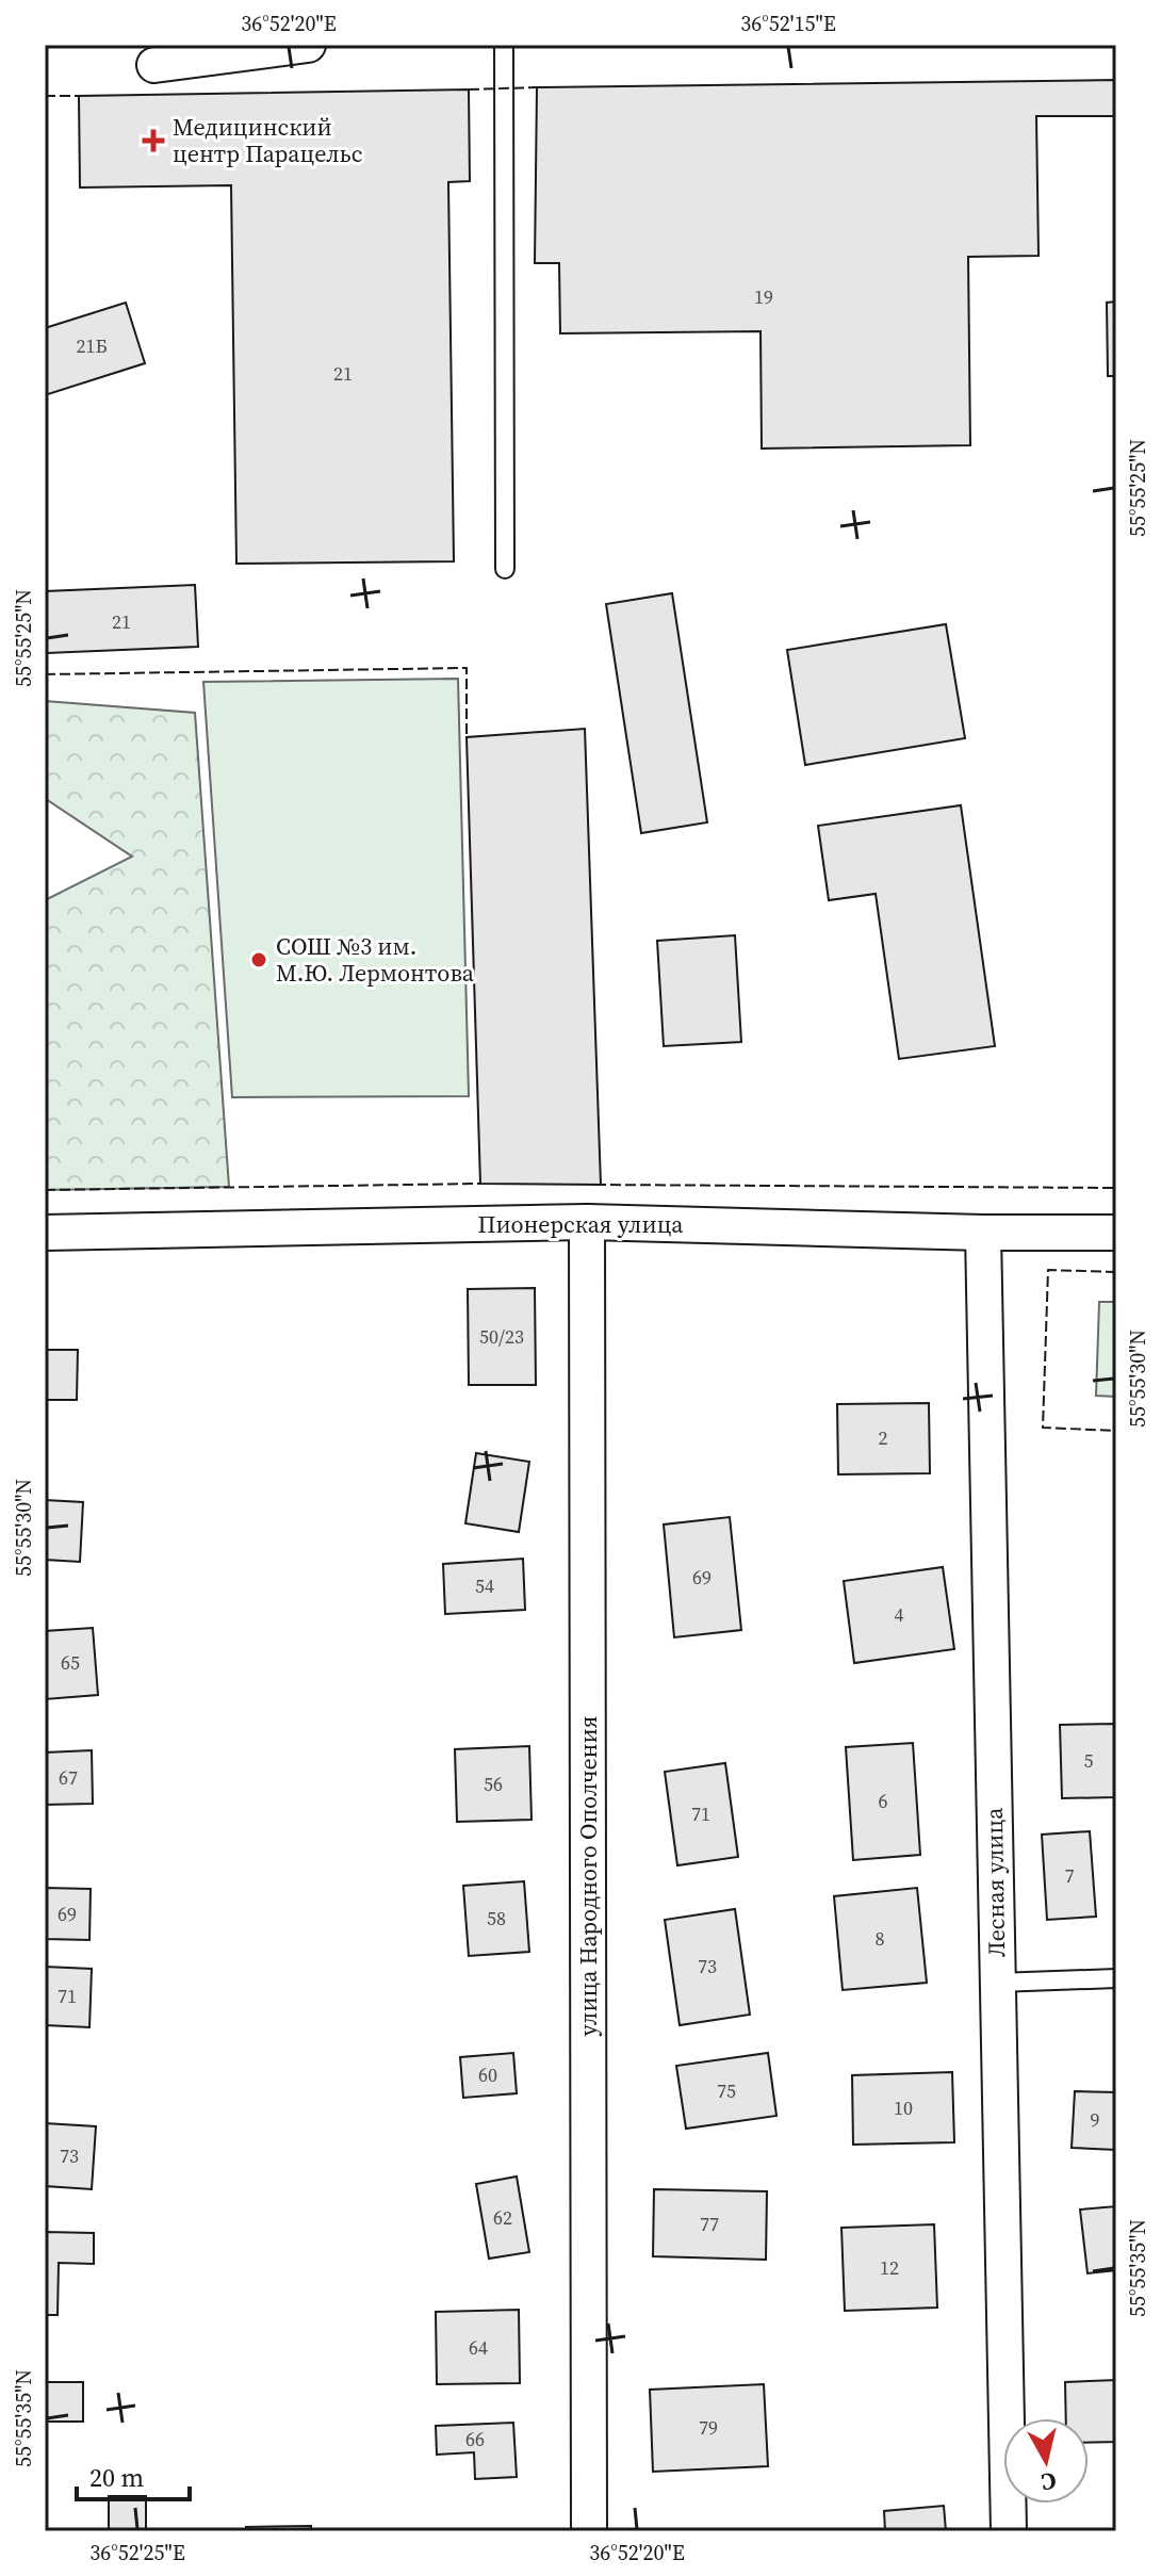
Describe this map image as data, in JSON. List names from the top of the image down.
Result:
{
  "streets": {
    "street": ["Пионерская улица", "улица Народного Ополчения", "Лесная улица"]
  },
  "crossings": [
    ["Пионерская улица", "улица Народного Ополчения"],
    ["Пионерская улица", "Лесная улица"]
  ],
  "places": {
    "health": ["Медицинский центр Парацельс"],
    "other": ["СОШ №3 им. М.Ю. Лермонтова"]
  },
  "house_numbers": [
    "19",
    "21Б",
    "21",
    "21",
    "50/23",
    "2",
    "69",
    "54",
    "4",
    "65",
    "5",
    "67",
    "56",
    "6",
    "71",
    "7",
    "69",
    "58",
    "8",
    "73",
    "71",
    "60",
    "75",
    "10",
    "9",
    "73",
    "62",
    "77",
    "12",
    "64",
    "79",
    "66"
  ],
  "scale_bar": "20 m",
  "north": "bottom",
  "coordinates": [
    "36°52'20\"E",
    "36°52'15\"E",
    "55°55'25\"N",
    "55°55'30\"N",
    "55°55'35\"N",
    "36°52'25\"E"
  ]
}
